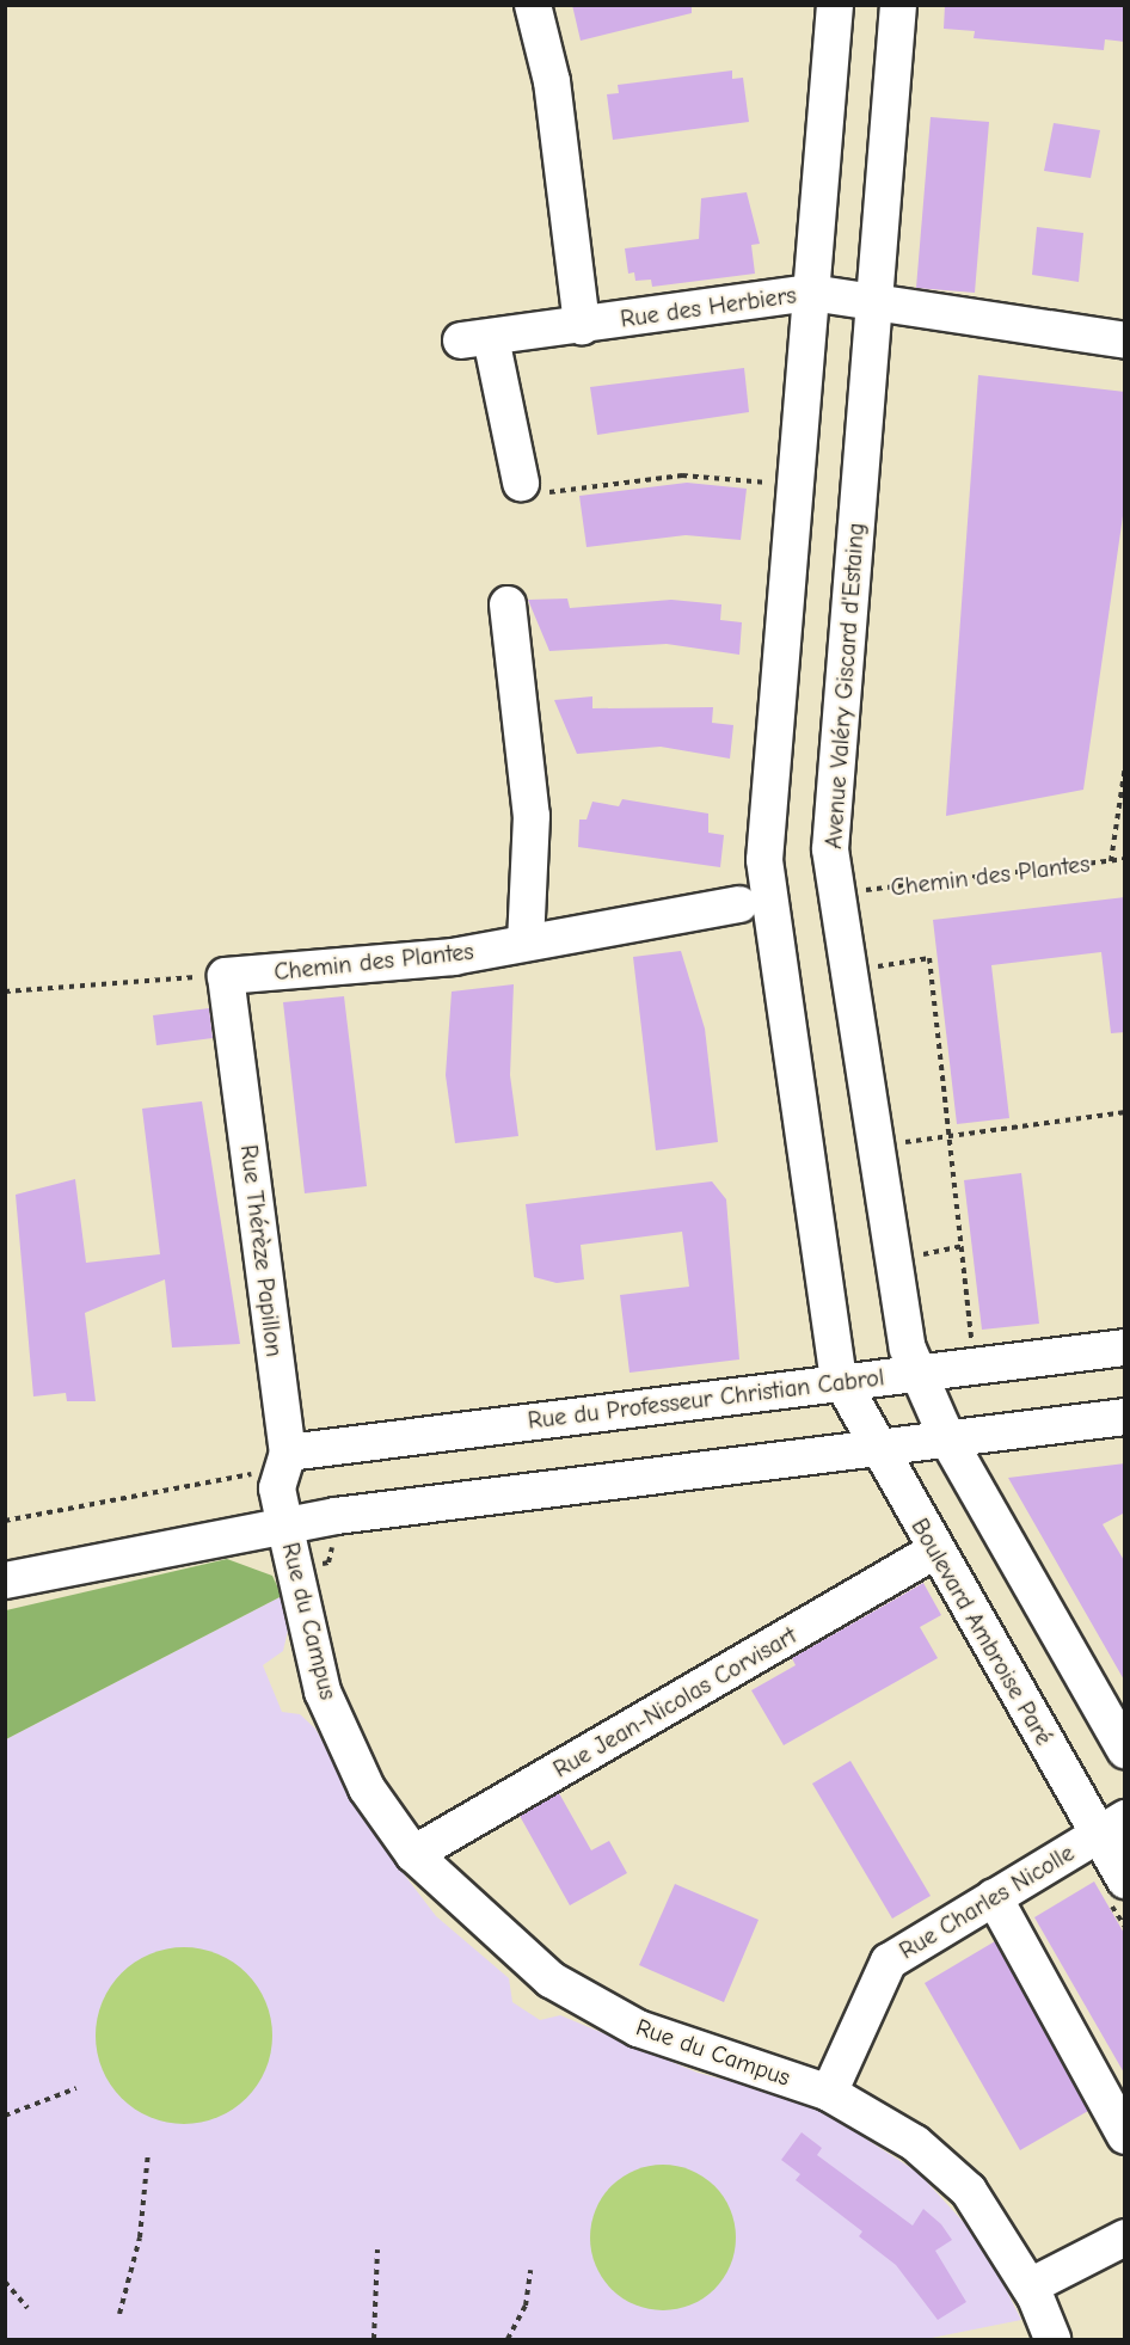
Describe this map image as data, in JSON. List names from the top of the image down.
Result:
{
  "streets": {
    "street": [
      "Rue des Herbiers",
      "Avenue Valéry Giscard d'Estaing",
      "Chemin des Plantes",
      "Rue Thérèze Papillon",
      "Rue du Professeur Christian Cabrol",
      "Rue du Campus",
      "Boulevard Ambroise Paré",
      "Rue Jean-Nicolas Corvisart",
      "Rue Charles Nicolle"
    ]
  },
  "crossings": [
    ["Rue des Herbiers", "Avenue Valéry Giscard d'Estaing"],
    ["Avenue Valéry Giscard d'Estaing", "Rue du Professeur Christian Cabrol"],
    ["Chemin des Plantes", "Rue Thérèze Papillon"],
    ["Rue Thérèze Papillon", "Rue du Professeur Christian Cabrol"],
    ["Rue Thérèze Papillon", "Rue du Campus"],
    ["Rue du Professeur Christian Cabrol", "Boulevard Ambroise Paré"],
    ["Rue du Campus", "Rue Jean-Nicolas Corvisart"],
    ["Rue du Campus", "Rue Charles Nicolle"],
    ["Boulevard Ambroise Paré", "Rue Jean-Nicolas Corvisart"],
    ["Boulevard Ambroise Paré", "Rue Charles Nicolle"]
  ]
}
